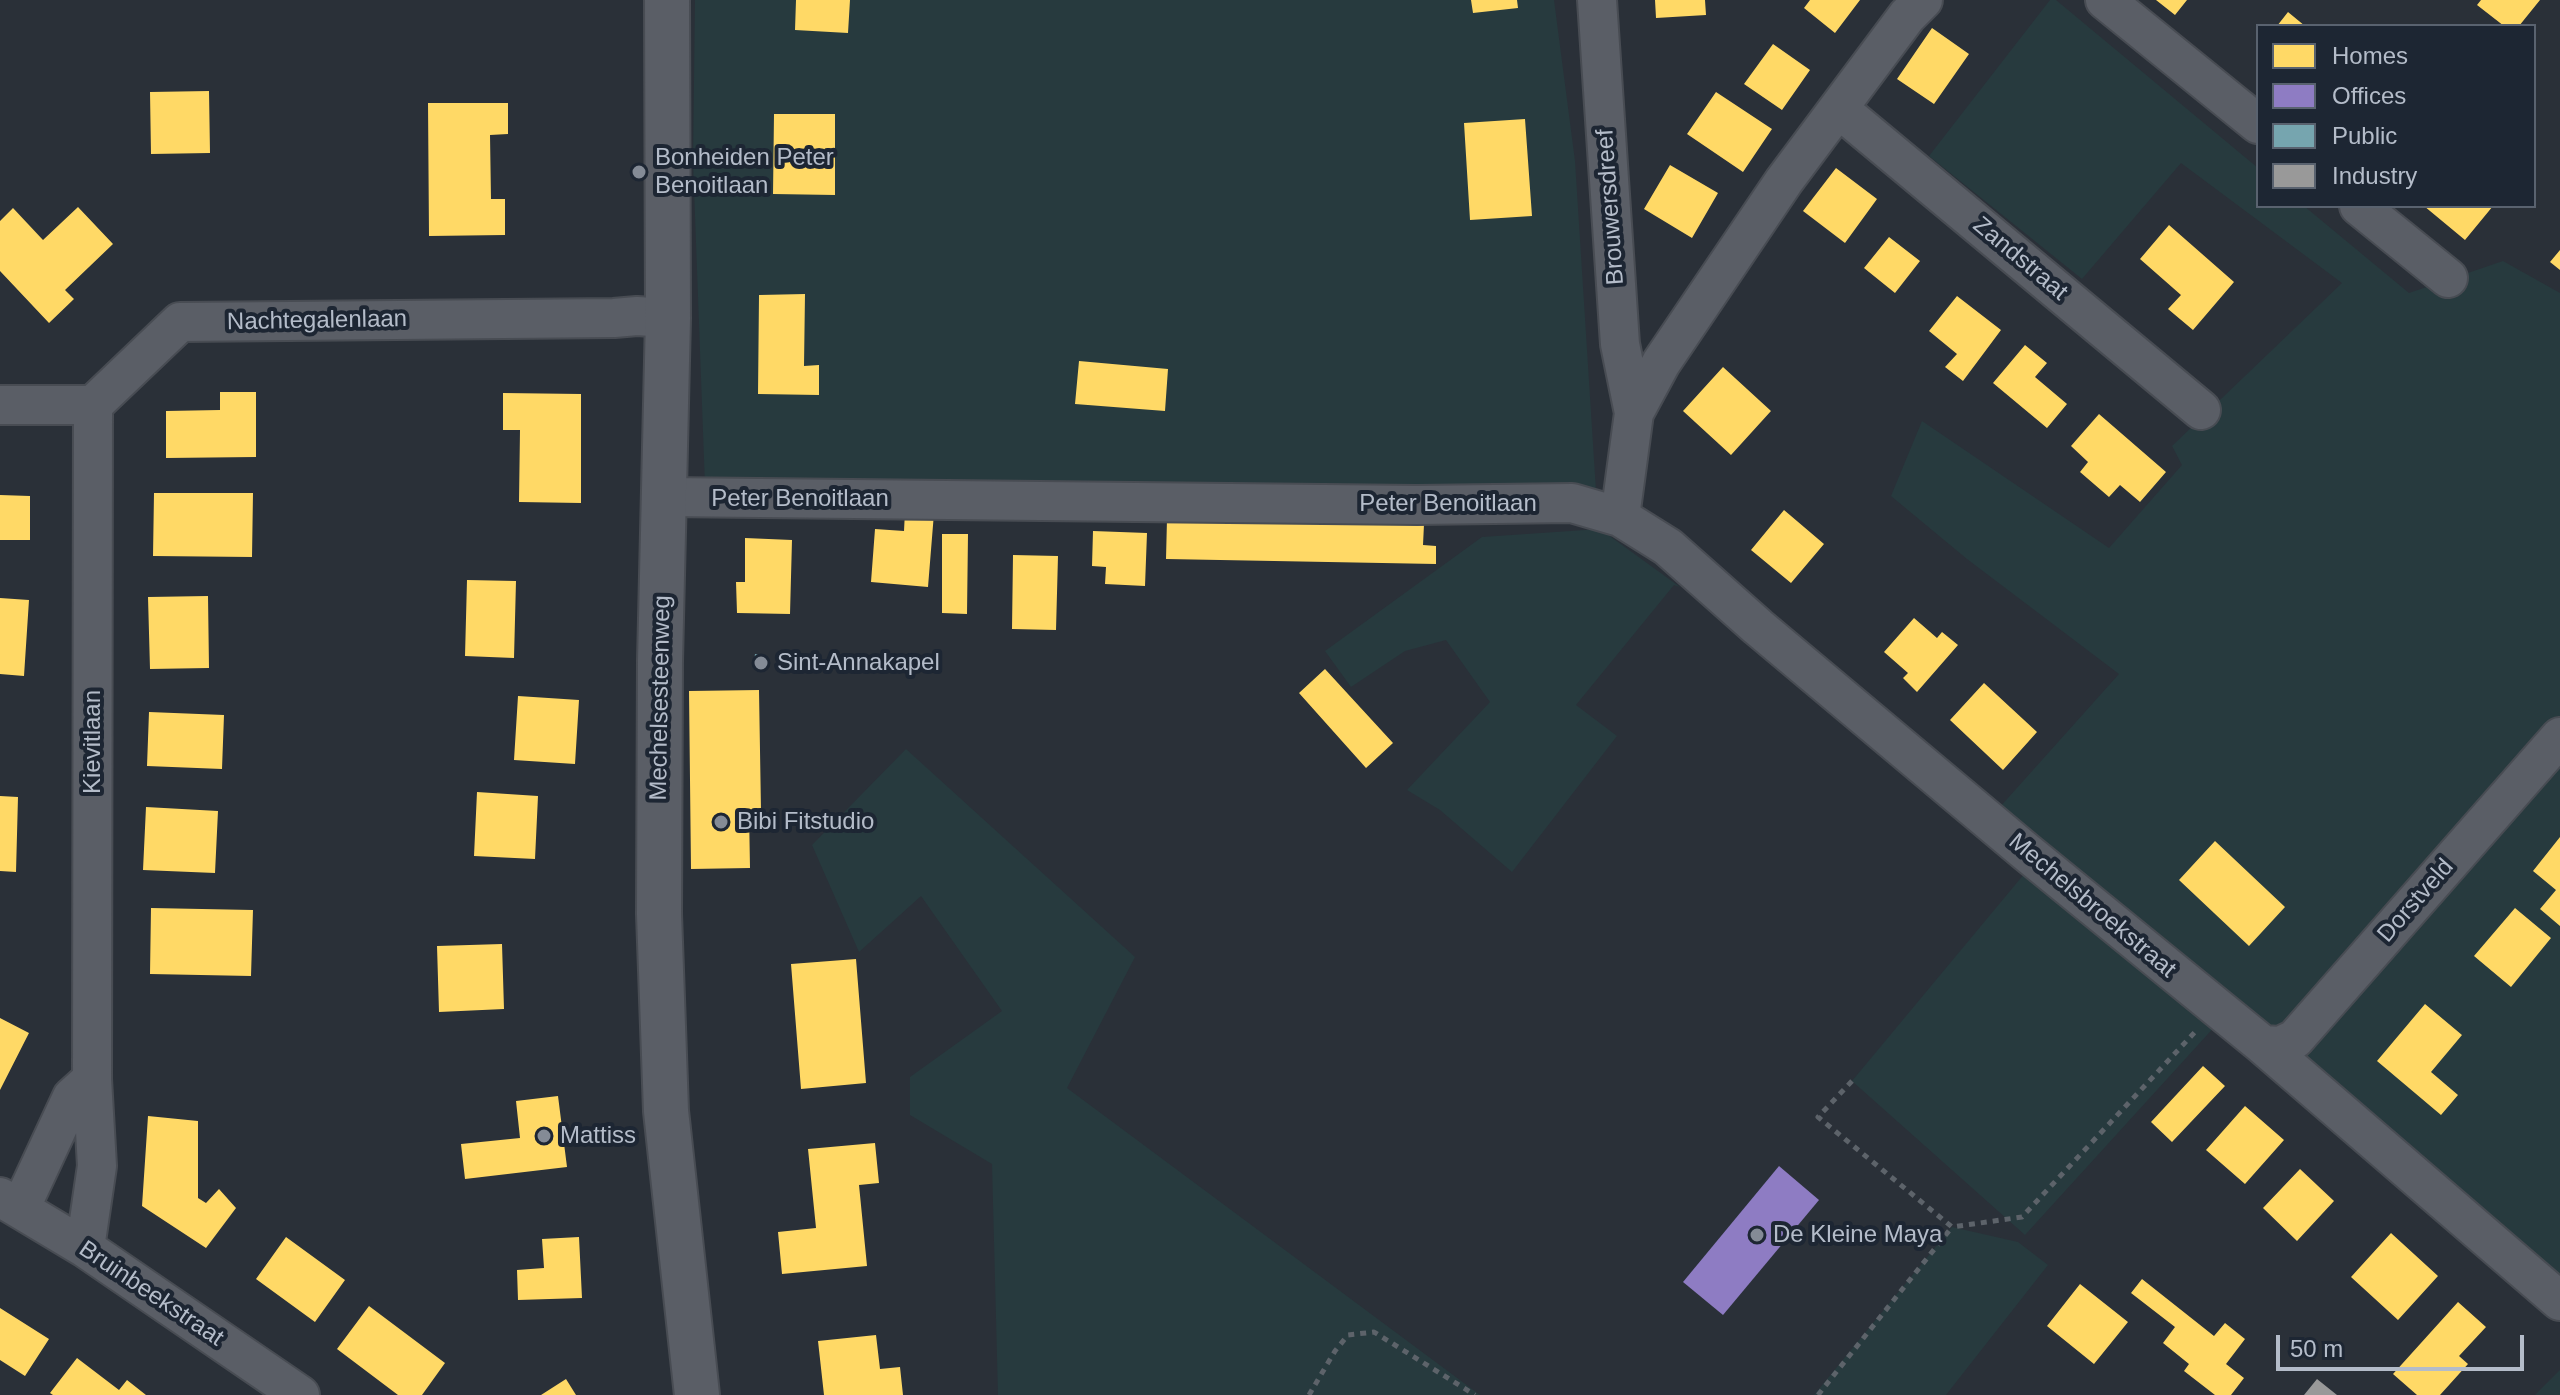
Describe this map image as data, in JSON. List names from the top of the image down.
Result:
{
  "streets": {
    "street": [
      "Brouwersdreef",
      "Zandstraat",
      "Nachtegalenlaan",
      "Peter Benoitlaan",
      "Mechelsesteenweg",
      "Kievitlaan",
      "Dorstveld",
      "Mechelsbroekstraat",
      "Bruinbeekstraat"
    ]
  },
  "crossings": [
    ["Nachtegalenlaan", "Mechelsesteenweg"],
    ["Nachtegalenlaan", "Kievitlaan"],
    ["Peter Benoitlaan", "Mechelsesteenweg"],
    ["Peter Benoitlaan", "Mechelsbroekstraat"],
    ["Kievitlaan", "Bruinbeekstraat"],
    ["Dorstveld", "Mechelsbroekstraat"]
  ],
  "places": [
    "Bonheiden Peter Benoitlaan",
    "Sint-Annakapel",
    "Bibi Fitstudio",
    "Mattiss",
    "De Kleine Maya"
  ],
  "legend": [
    "Homes",
    "Offices",
    "Public",
    "Industry"
  ],
  "scale_bar": "50 m"
}
